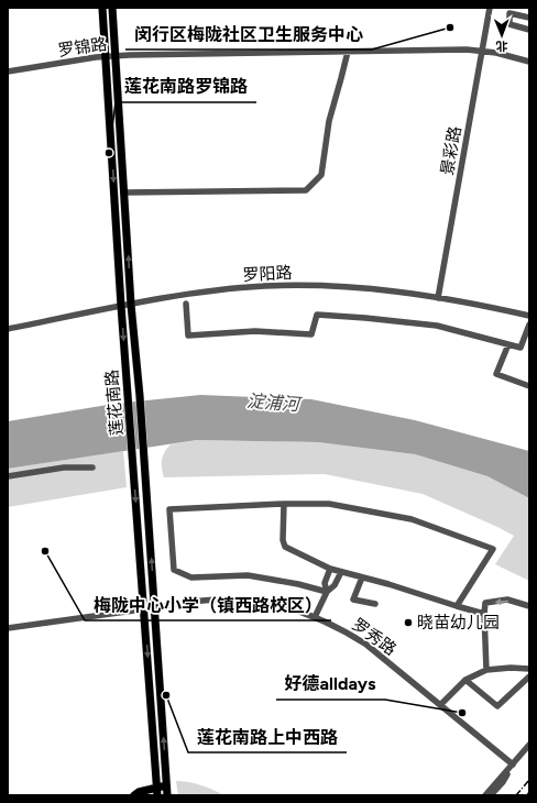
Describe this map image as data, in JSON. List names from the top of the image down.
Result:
{
  "streets": {
    "main road": ["莲花南路"],
    "street": [
      "罗锦路",
      "景彩路",
      "罗阳路",
      "罗秀路"
    ]
  },
  "crossings": [
    ["罗锦路", "景彩路"],
    ["罗锦路", "莲花南路"],
    ["景彩路", "罗阳路"],
    ["罗阳路", "莲花南路"],
    ["莲花南路", "罗秀路"]
  ],
  "water": ["淀浦河"],
  "places": [
    "闵行区梅陇社区卫生服务中心",
    "莲花南路罗锦路",
    "梅陇中心小学（镇西路校区）",
    "晓苗幼儿园",
    "莲花南路上中西路",
    "好德alldays"
  ],
  "north": "bottom"
}
